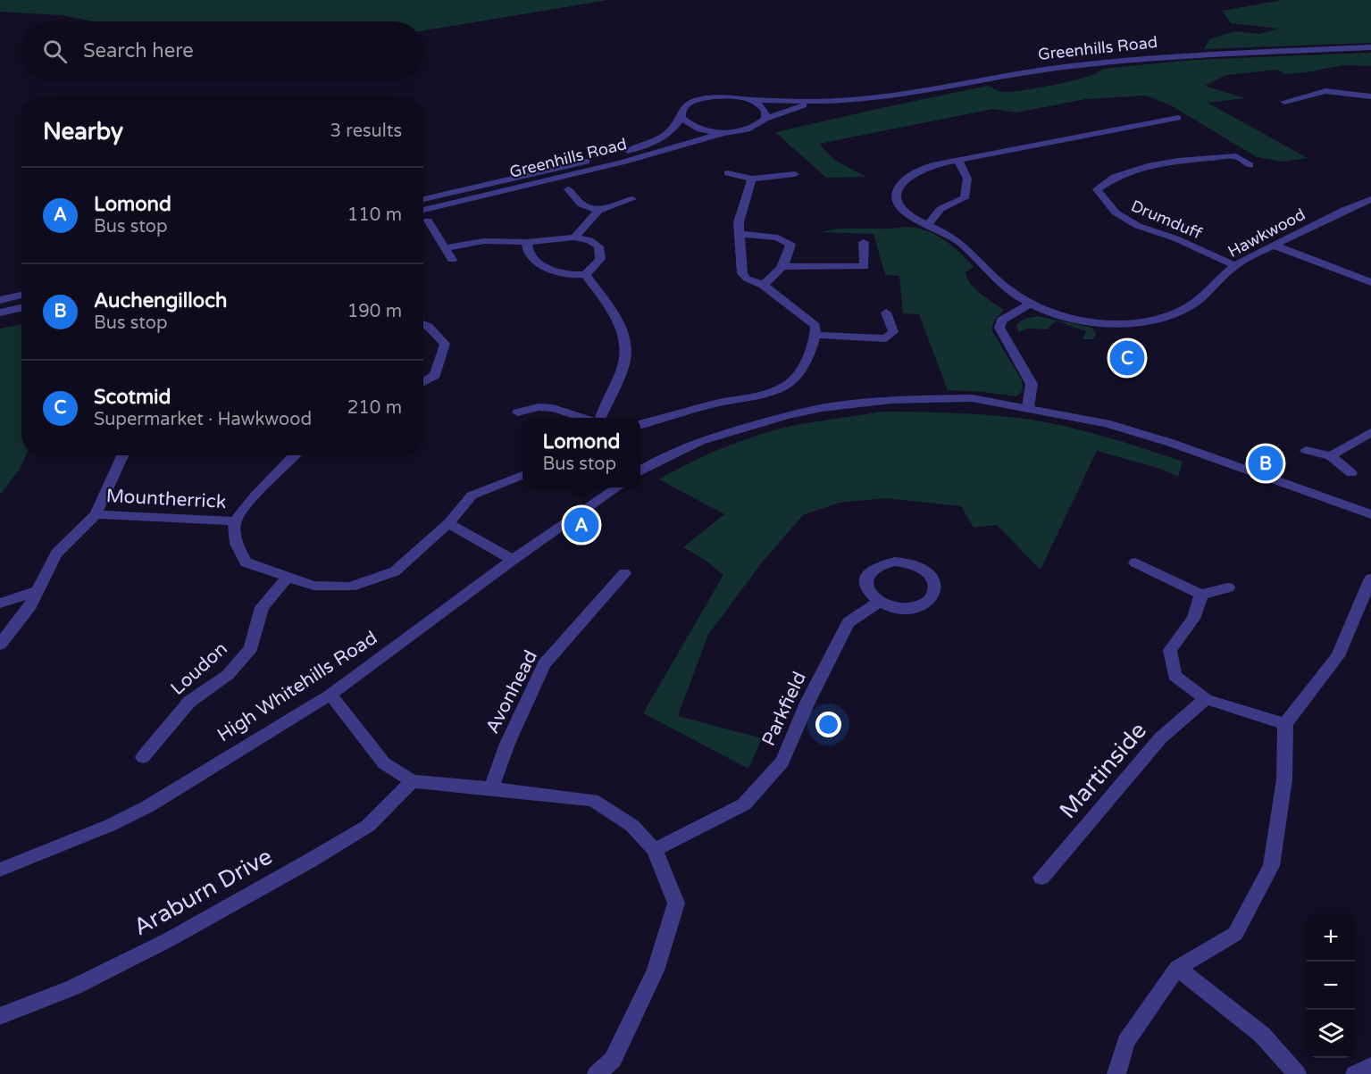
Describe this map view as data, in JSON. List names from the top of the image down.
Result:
{
  "streets": {
    "street": [
      "Greenhills Road",
      "Drumduff",
      "Hawkwood",
      "Mountherrick",
      "Loudon",
      "High Whitehills Road",
      "Avonhead",
      "Parkfield",
      "Martinside",
      "Araburn Drive"
    ]
  },
  "crossings": [
    ["Drumduff", "Hawkwood"]
  ],
  "page": {
    "search": "Search here",
    "heading": ["Nearby", "3 results"],
    "list": [
      {
        "mark": "A",
        "name": "Lomond",
        "note": "Bus stop",
        "value": "110 m"
      },
      {
        "mark": "B",
        "name": "Auchengilloch",
        "note": "Bus stop",
        "value": "190 m"
      },
      {
        "mark": "C",
        "name": "Scotmid",
        "note": "Supermarket · Hawkwood",
        "value": "210 m"
      }
    ],
    "pins": ["C", "B", "A"],
    "popup": ["Lomond", "Bus stop"],
    "map_buttons": ["+", "−"]
  }
}
